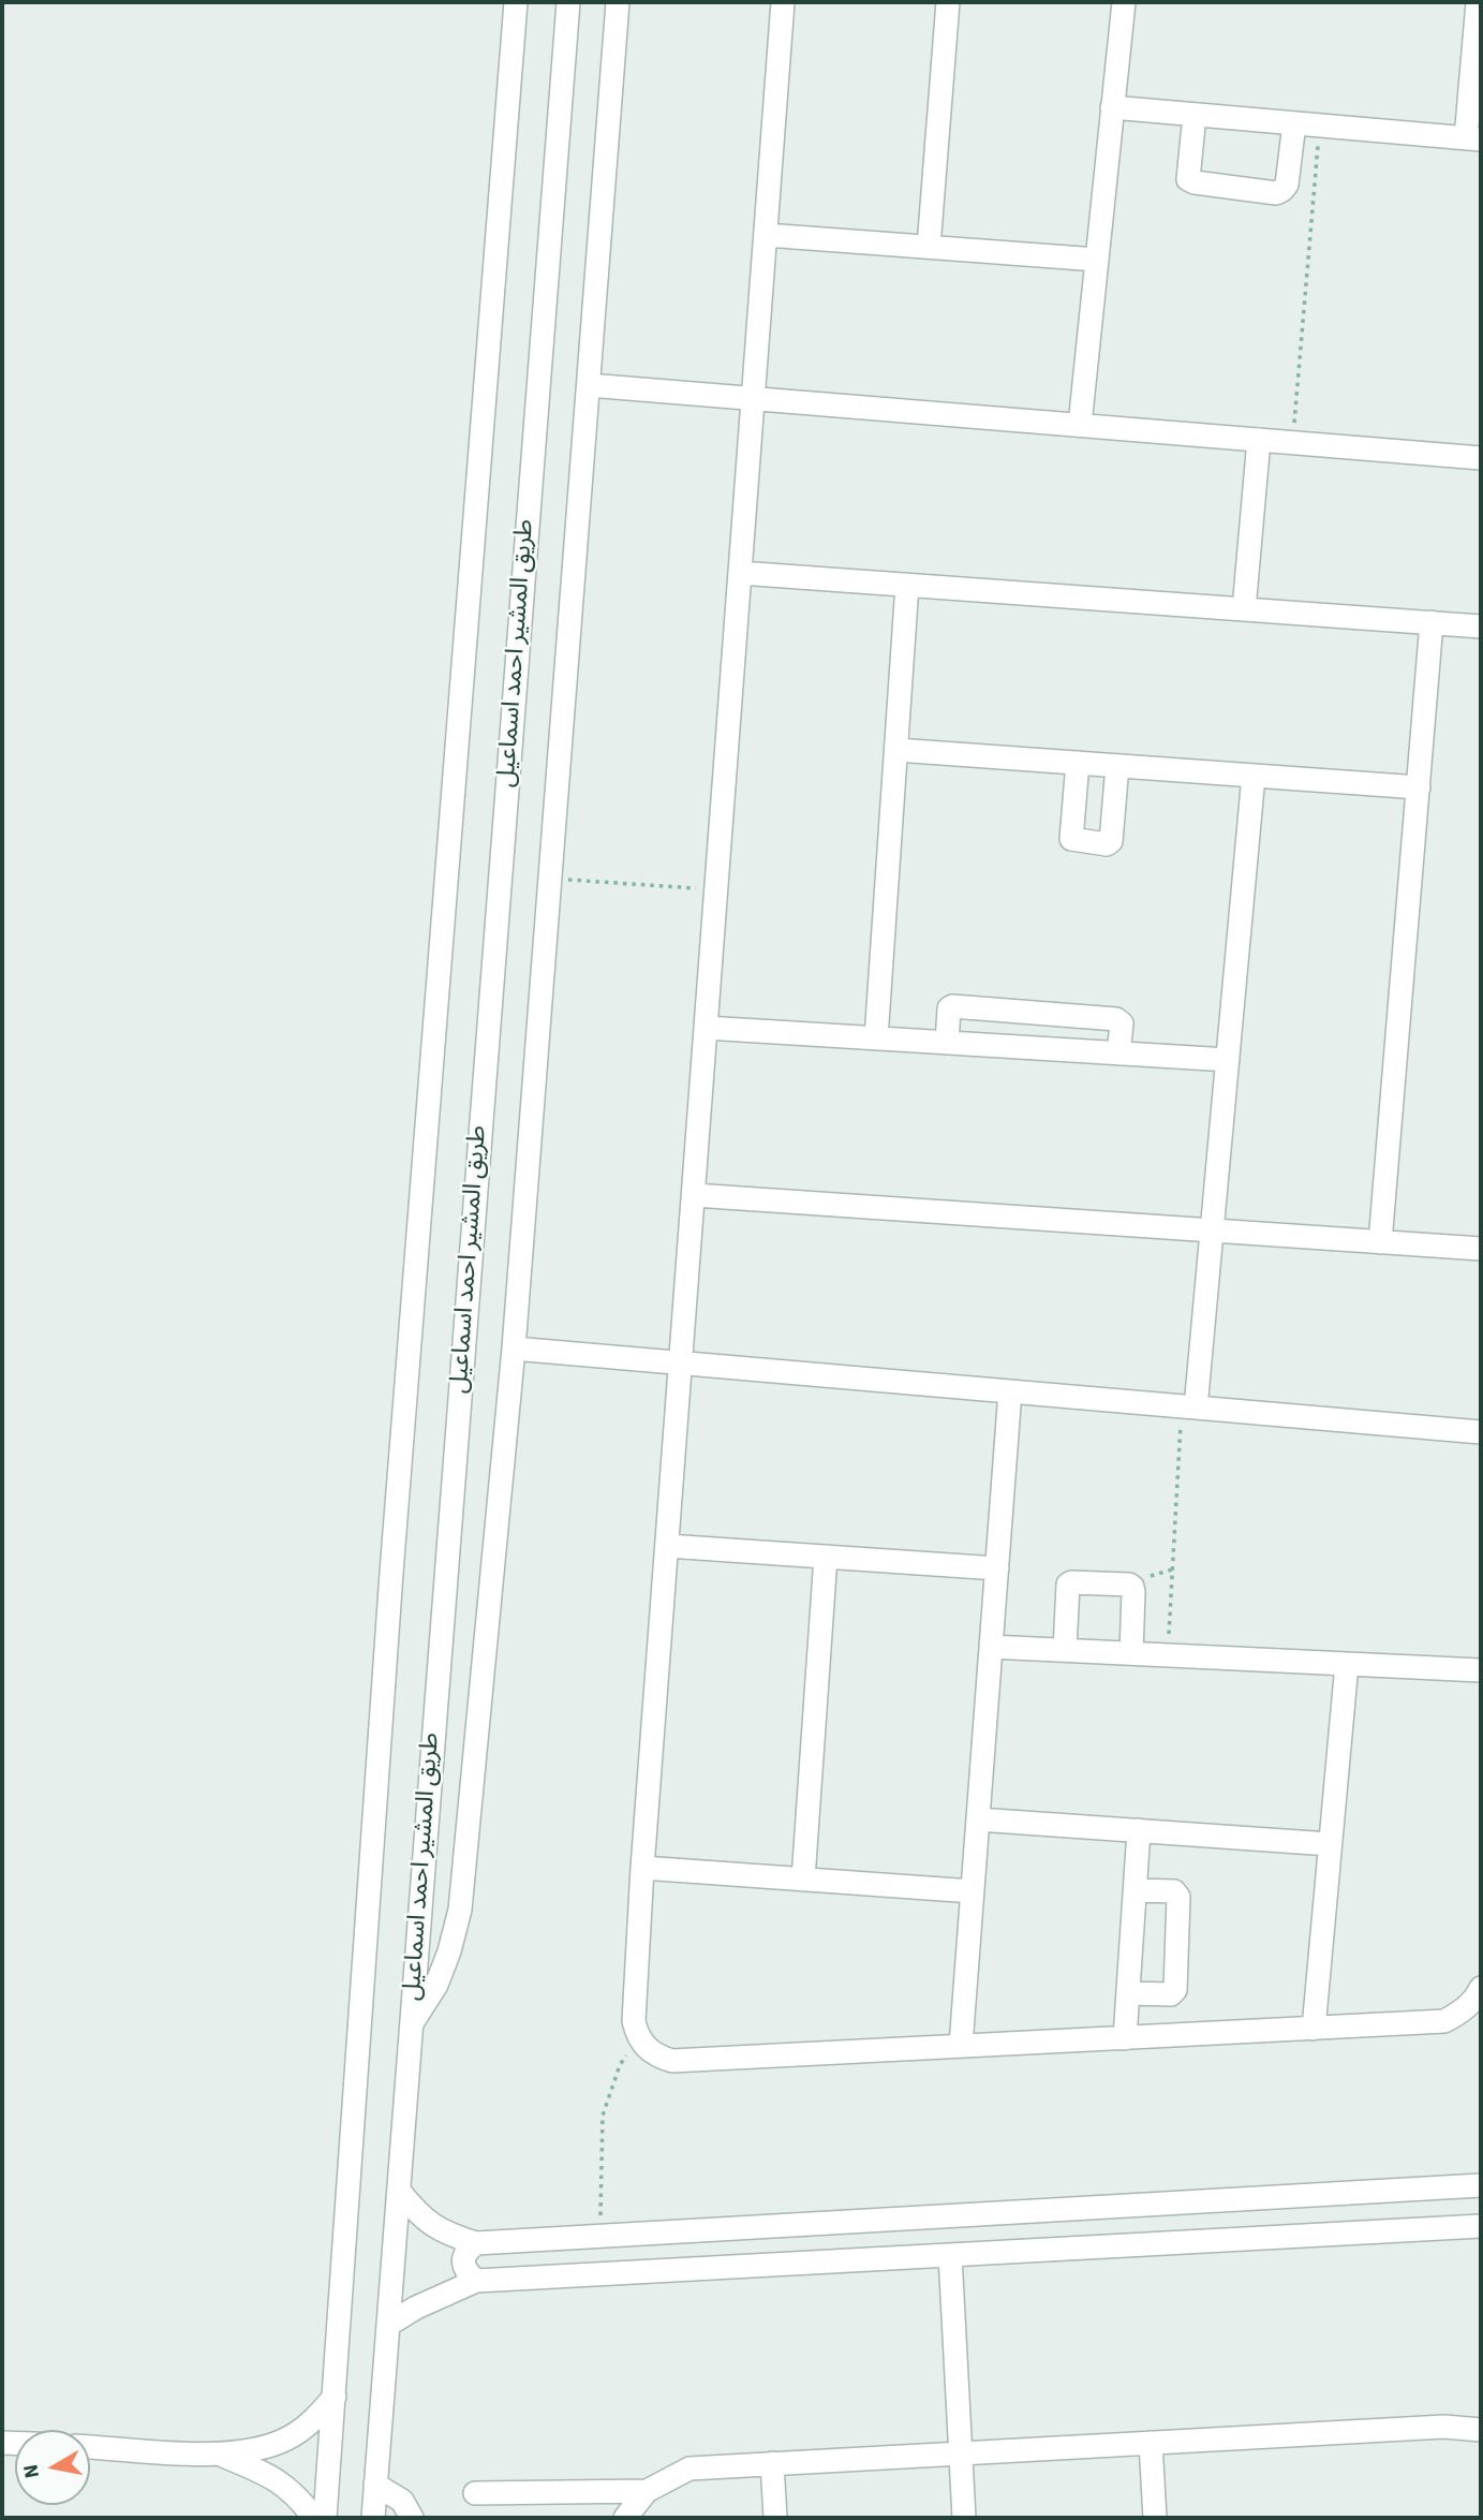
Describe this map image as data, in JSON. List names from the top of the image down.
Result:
{
  "streets": {
    "street": ["طريق المشير احمد اسماعيل"]
  },
  "north": "left"
}
